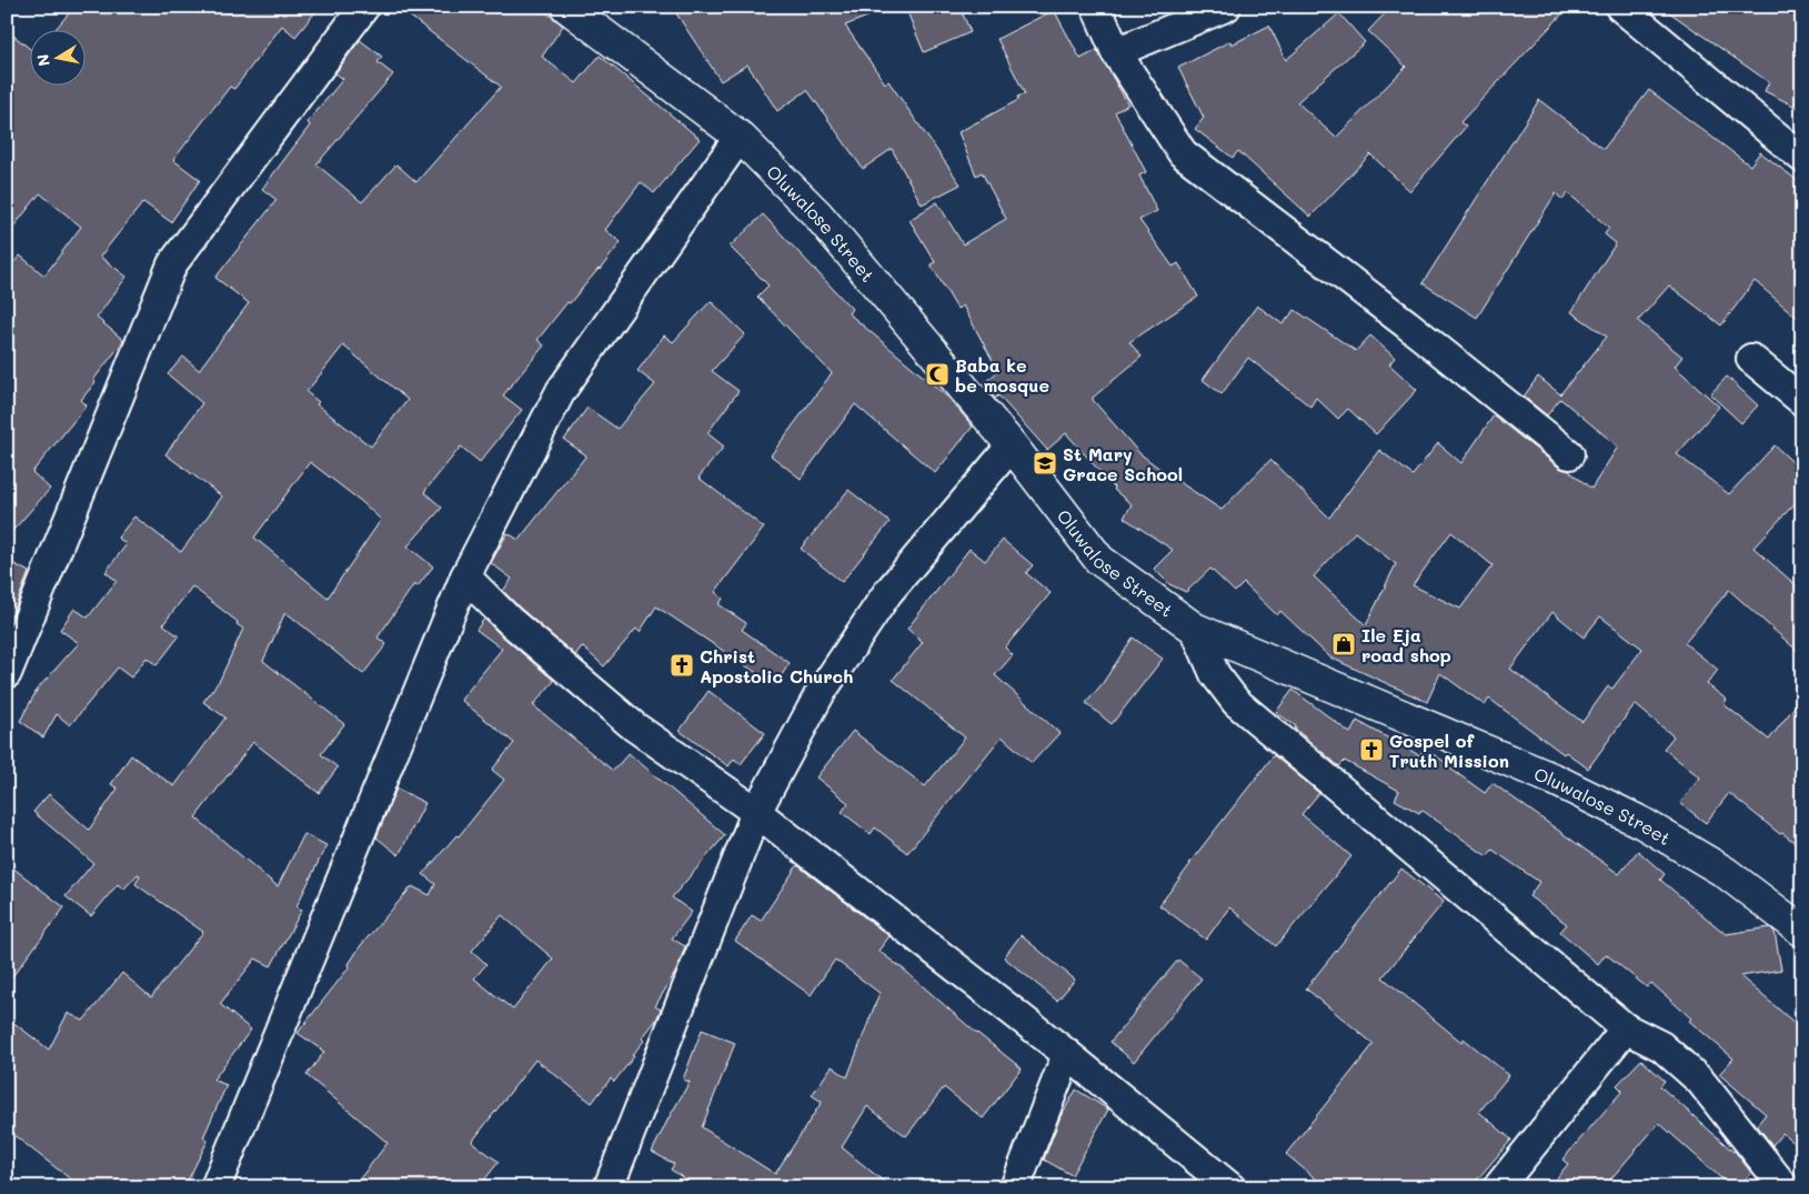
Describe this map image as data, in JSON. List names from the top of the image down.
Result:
{
  "streets": {
    "street": ["Oluwalose Street"]
  },
  "places": {
    "mosque": ["Baba ke be mosque"],
    "school or university": ["St Mary Grace School"],
    "shop": ["Ile Eja road shop"],
    "church": ["Christ Apostolic Church", "Gospel of Truth Mission"]
  },
  "north": "left"
}
